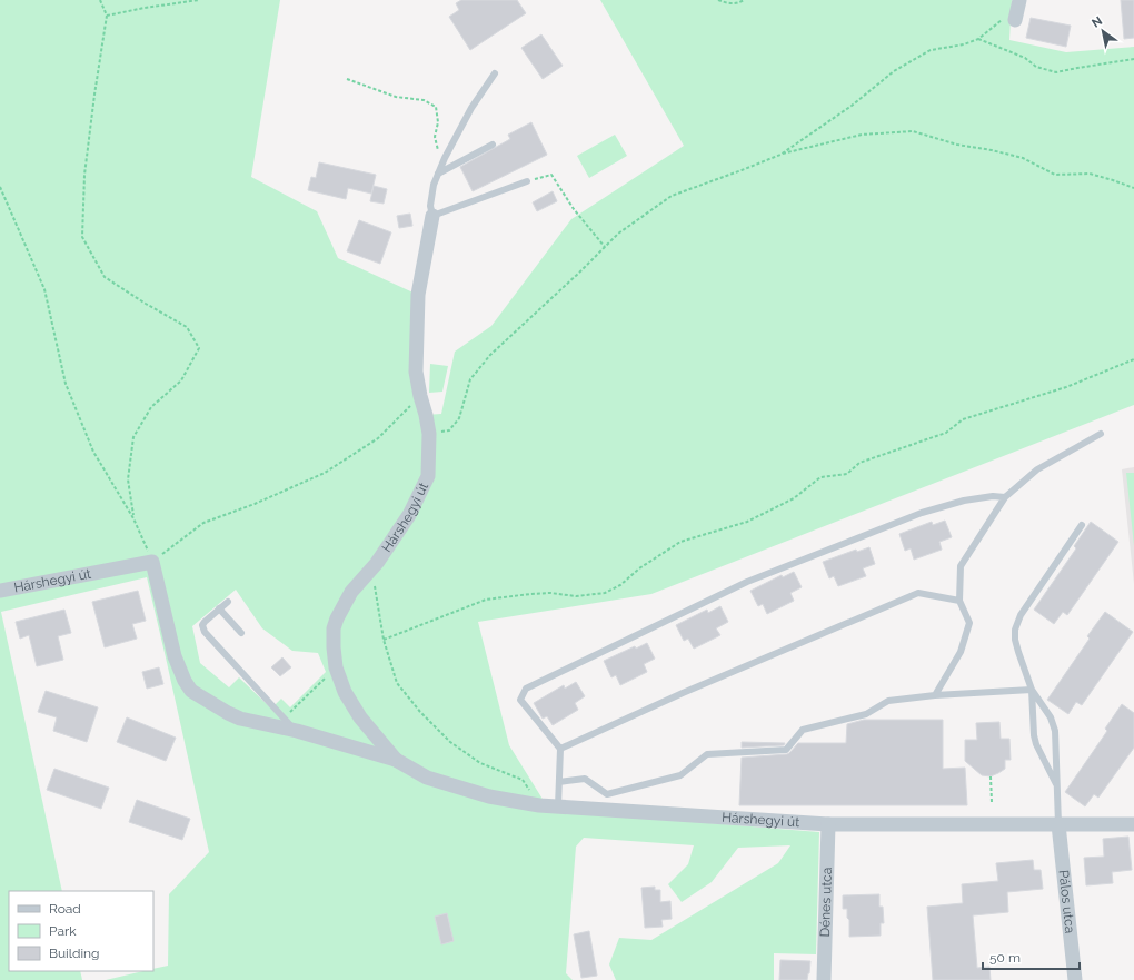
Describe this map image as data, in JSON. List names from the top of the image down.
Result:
{
  "streets": {
    "street": ["Hárshegyi út", "Dénes utca", "Pálos utca"]
  },
  "crossings": [
    ["Hárshegyi út", "Dénes utca"],
    ["Hárshegyi út", "Pálos utca"]
  ],
  "legend": ["Road", "Park", "Building"],
  "scale_bar": "50 m",
  "north": "top left"
}
